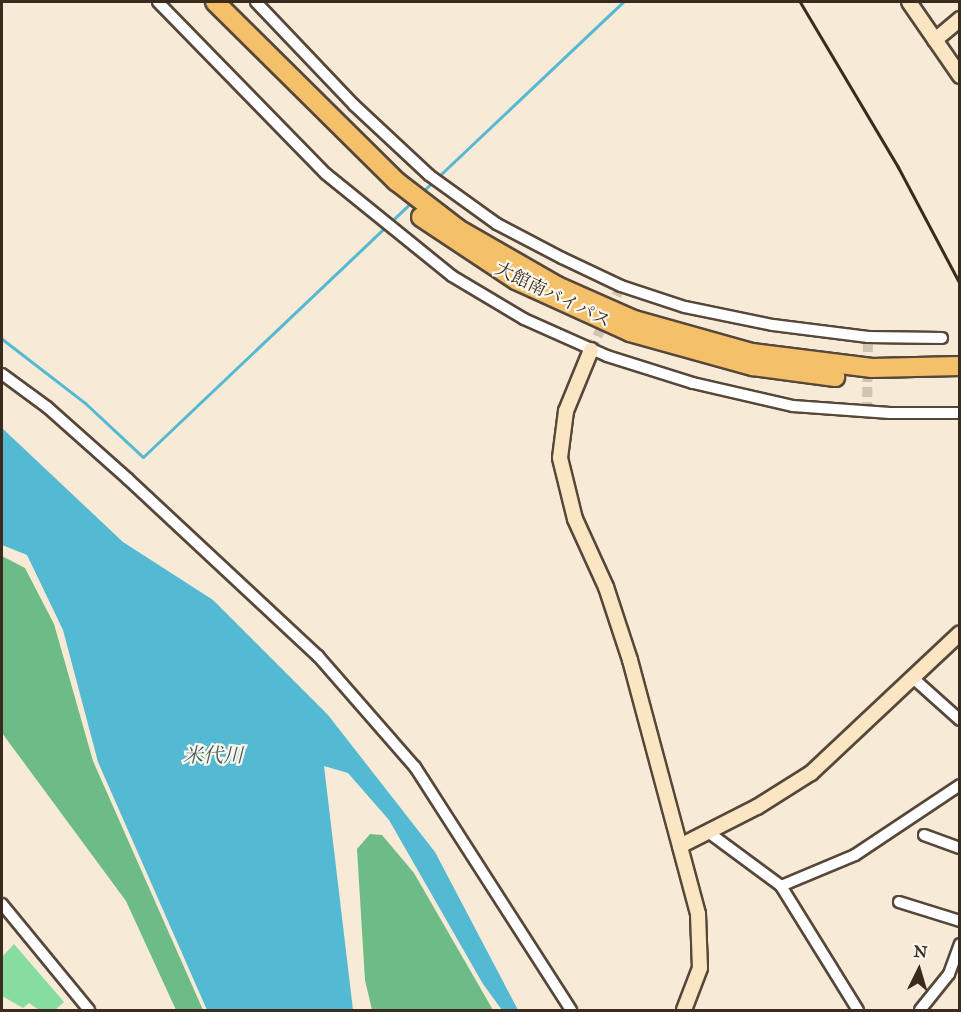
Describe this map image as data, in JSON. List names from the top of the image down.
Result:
{
  "streets": {
    "highway": ["大館南バイパス"]
  },
  "water": ["米代川"],
  "north": "top"
}
